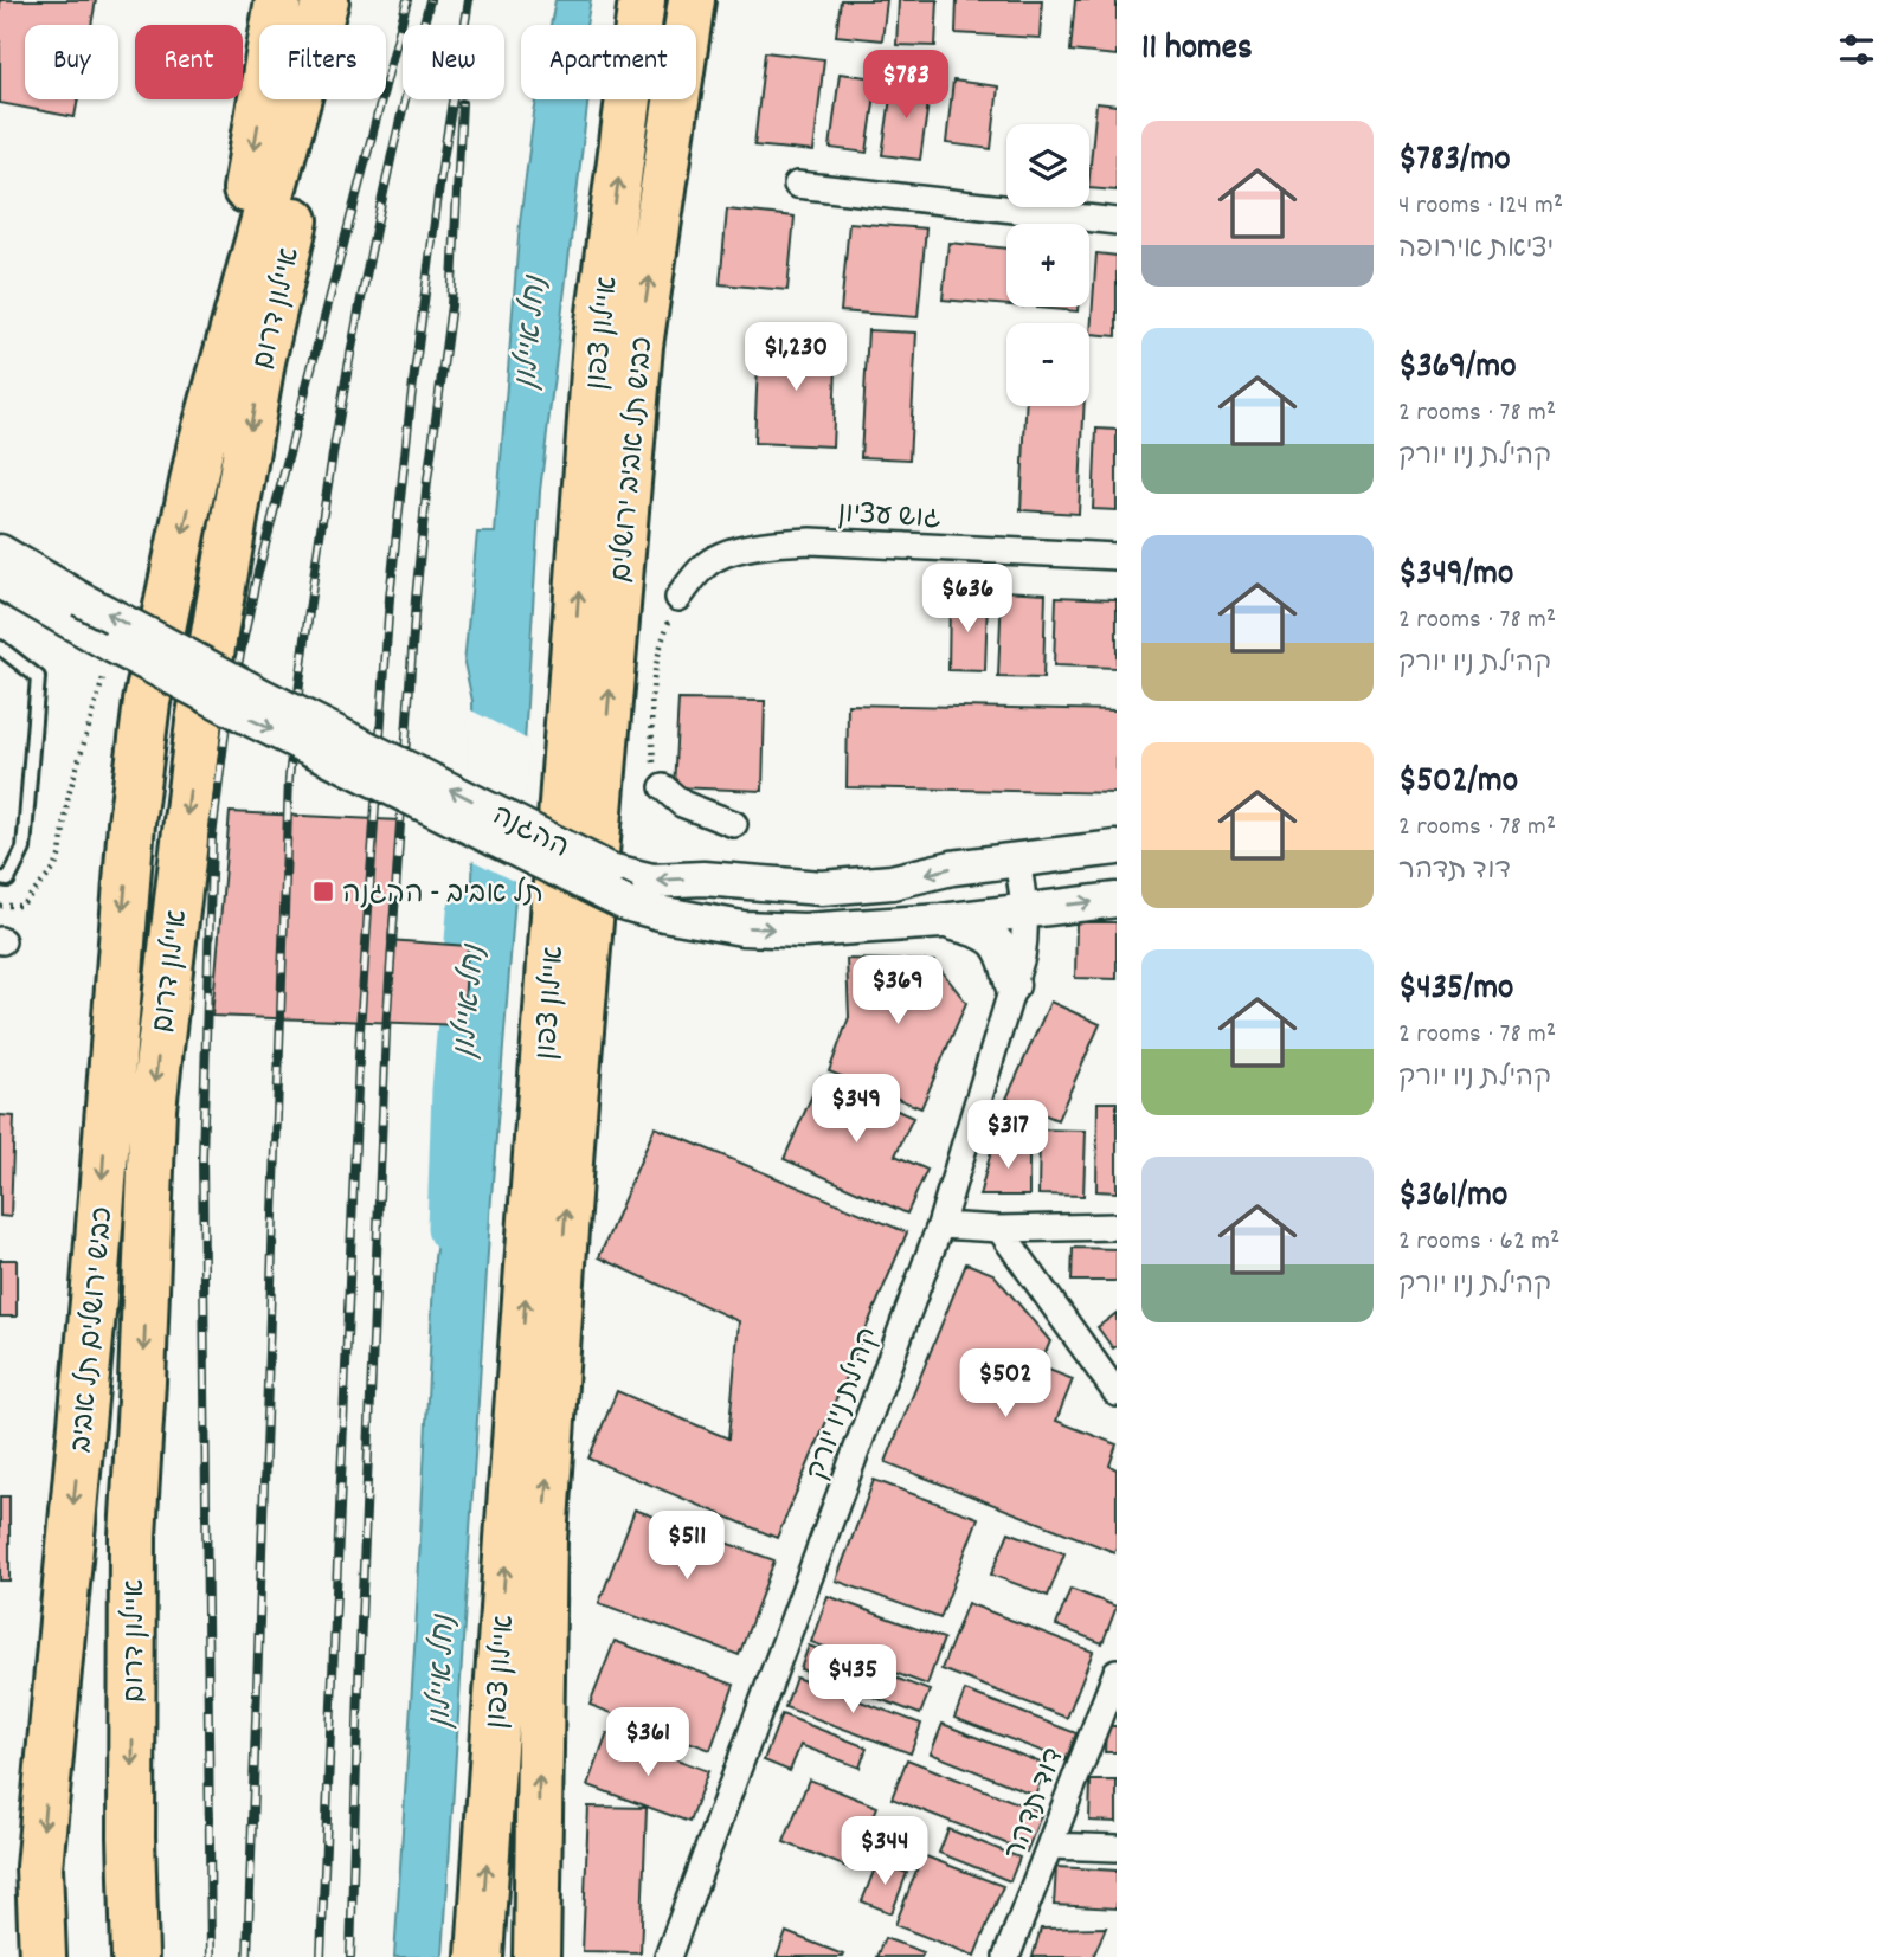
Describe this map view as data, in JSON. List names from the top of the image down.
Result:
{
  "streets": {
    "highway": [
      "איילון דרום",
      "איילון צפון",
      "כביש תל אביב ירושלים",
      "כביש ירושלים תל אביב"
    ],
    "street": [
      "גוש עציון",
      "ההגנה",
      "קהילת ניו יורק",
      "דוד תדהר"
    ]
  },
  "crossings": [
    ["כביש תל אביב ירושלים", "ההגנה"],
    ["ההגנה", "קהילת ניו יורק"]
  ],
  "one_way": ["כביש ירושלים תל אביב"],
  "water": ["נחל איילון"],
  "places": {
    "transit": ["תל אביב - ההגנה"]
  },
  "page": {
    "heading": "11 homes",
    "chip": [
      "Buy",
      "Rent",
      "Filters",
      "New",
      "Apartment"
    ],
    "price": [
      "$783",
      "$1,230",
      "$636",
      "$369",
      "$349",
      "$317",
      "$502",
      "$511",
      "$435",
      "$361",
      "$344"
    ],
    "list": [
      {
        "name": "$783/mo",
        "note": "4 rooms · 124 m² · יציאת אירופה"
      },
      {
        "name": "$369/mo",
        "note": "2 rooms · 78 m² · קהילת ניו יורק"
      },
      {
        "name": "$349/mo",
        "note": "2 rooms · 78 m² · קהילת ניו יורק"
      },
      {
        "name": "$502/mo",
        "note": "2 rooms · 78 m² · דוד תדהר"
      },
      {
        "name": "$435/mo",
        "note": "2 rooms · 78 m² · קהילת ניו יורק"
      },
      {
        "name": "$361/mo",
        "note": "2 rooms · 62 m² · קהילת ניו יורק"
      }
    ],
    "map_buttons": ["+", "−"]
  }
}
